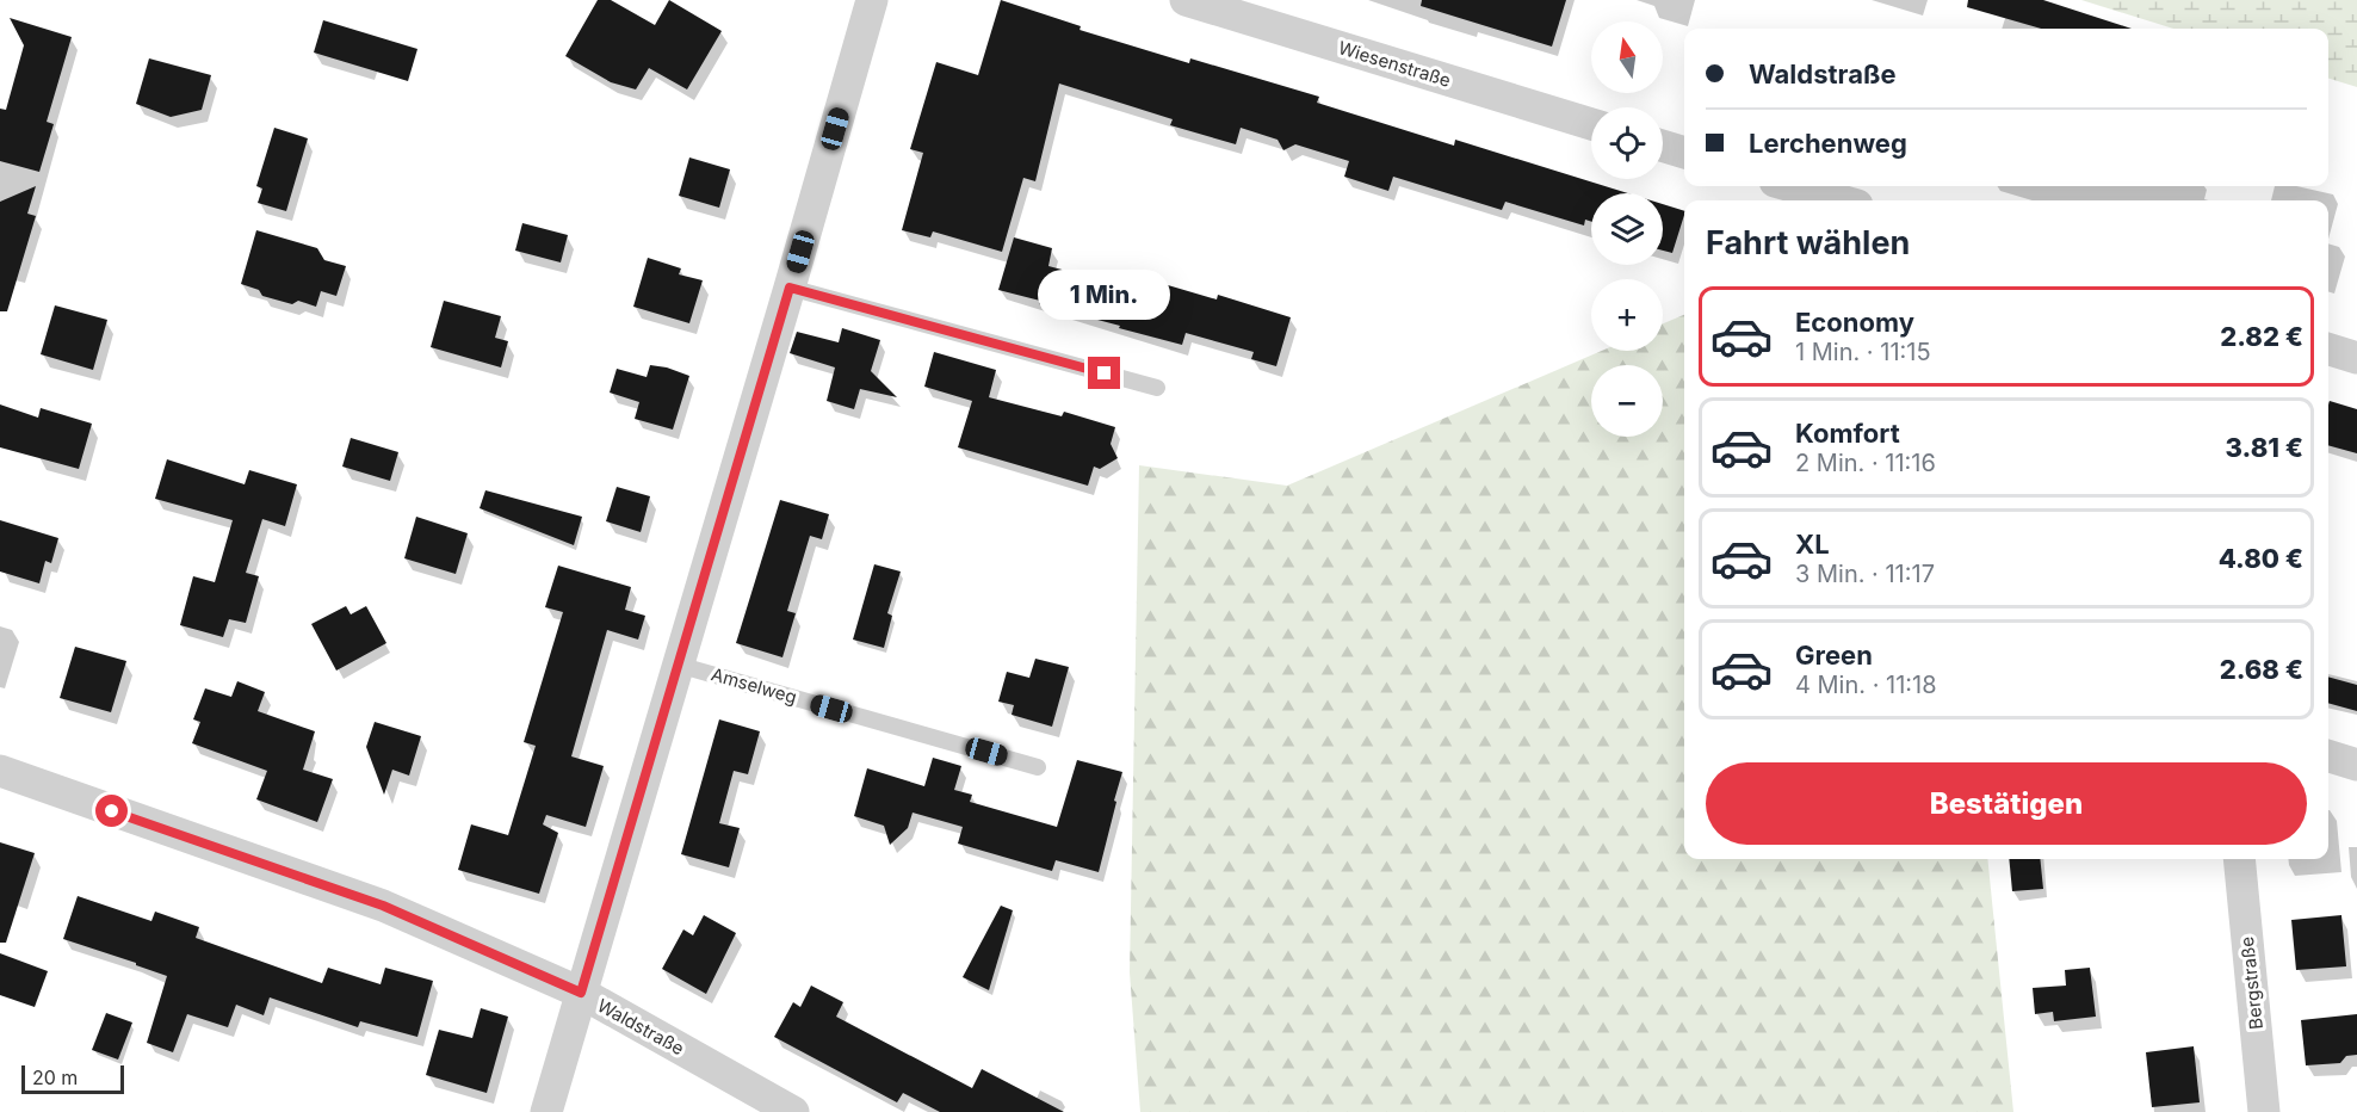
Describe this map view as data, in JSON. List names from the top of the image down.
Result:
{
  "streets": {
    "street": ["Wiesenstraße", "Bergstraße", "Waldstraße"],
    "lane": ["Amselweg"]
  },
  "scale_bar": "20 m",
  "north": "top",
  "page": {
    "map_buttons": ["+", "−"],
    "banner": ["Waldstraße", "Lerchenweg"],
    "heading": "Fahrt wählen",
    "bubble": "1 Min.",
    "list": [
      {
        "name": "Economy",
        "note": "1 Min. · 11:15",
        "value": "2.82 €"
      },
      {
        "name": "Komfort",
        "note": "2 Min. · 11:16",
        "value": "3.81 €"
      },
      {
        "name": "XL",
        "note": "3 Min. · 11:17",
        "value": "4.80 €"
      },
      {
        "name": "Green",
        "note": "4 Min. · 11:18",
        "value": "2.68 €"
      }
    ],
    "buttons": "Bestätigen",
    "scale": "20 m"
  }
}
